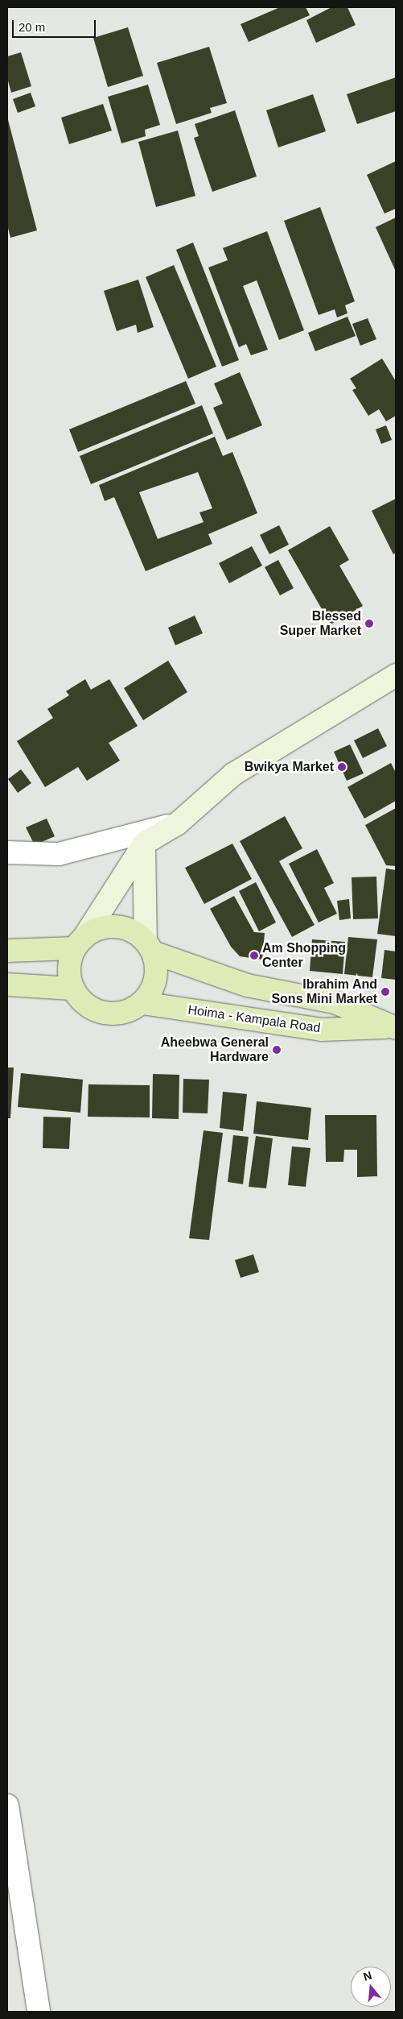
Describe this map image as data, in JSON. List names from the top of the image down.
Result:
{
  "streets": {
    "main road": ["Hoima - Kampala Road"]
  },
  "places": [
    "Blessed Super Market",
    "Bwikya Market",
    "Am Shopping Center",
    "Ibrahim And Sons Mini Market",
    "Aheebwa General Hardware"
  ],
  "scale_bar": "20 m",
  "north": "top"
}
